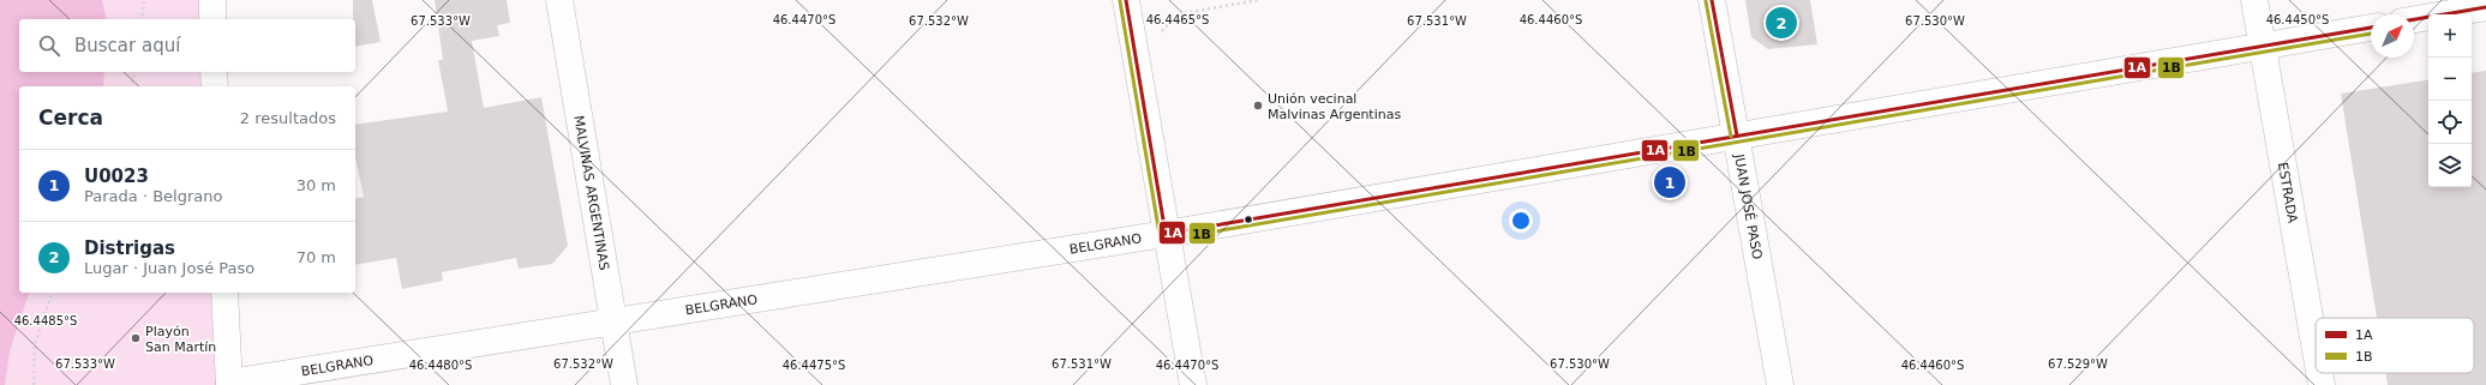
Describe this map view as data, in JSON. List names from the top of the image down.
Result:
{
  "streets": {
    "street": [
      "MALVINAS ARGENTINAS",
      "ESTRADA",
      "JUAN JOSÉ PASO",
      "BELGRANO"
    ]
  },
  "crossings": [
    ["MALVINAS ARGENTINAS", "BELGRANO"],
    ["ESTRADA", "BELGRANO"],
    ["JUAN JOSÉ PASO", "BELGRANO"]
  ],
  "places": ["Unión vecinal Malvinas Argentinas", "Playón San Martín"],
  "lines": ["transit line 1A", "transit line 1B"],
  "legend": ["1A", "1B"],
  "north": "top right",
  "page": {
    "pins": ["2", "1"],
    "map_buttons": ["+", "−"],
    "search": "Buscar aquí",
    "heading": ["Cerca", "2 resultados"],
    "list": [
      {
        "mark": "1",
        "name": "U0023",
        "note": "Parada · Belgrano",
        "value": "30 m"
      },
      {
        "mark": "2",
        "name": "Distrigas",
        "note": "Lugar · Juan José Paso",
        "value": "70 m"
      }
    ]
  },
  "coordinates": [
    "46.4460°S",
    "46.4470°S",
    "46.4465°S",
    "46.4450°S",
    "67.533°W",
    "67.532°W",
    "67.531°W",
    "67.530°W",
    "46.4485°S",
    "67.529°W",
    "46.4480°S",
    "46.4475°S"
  ]
}
